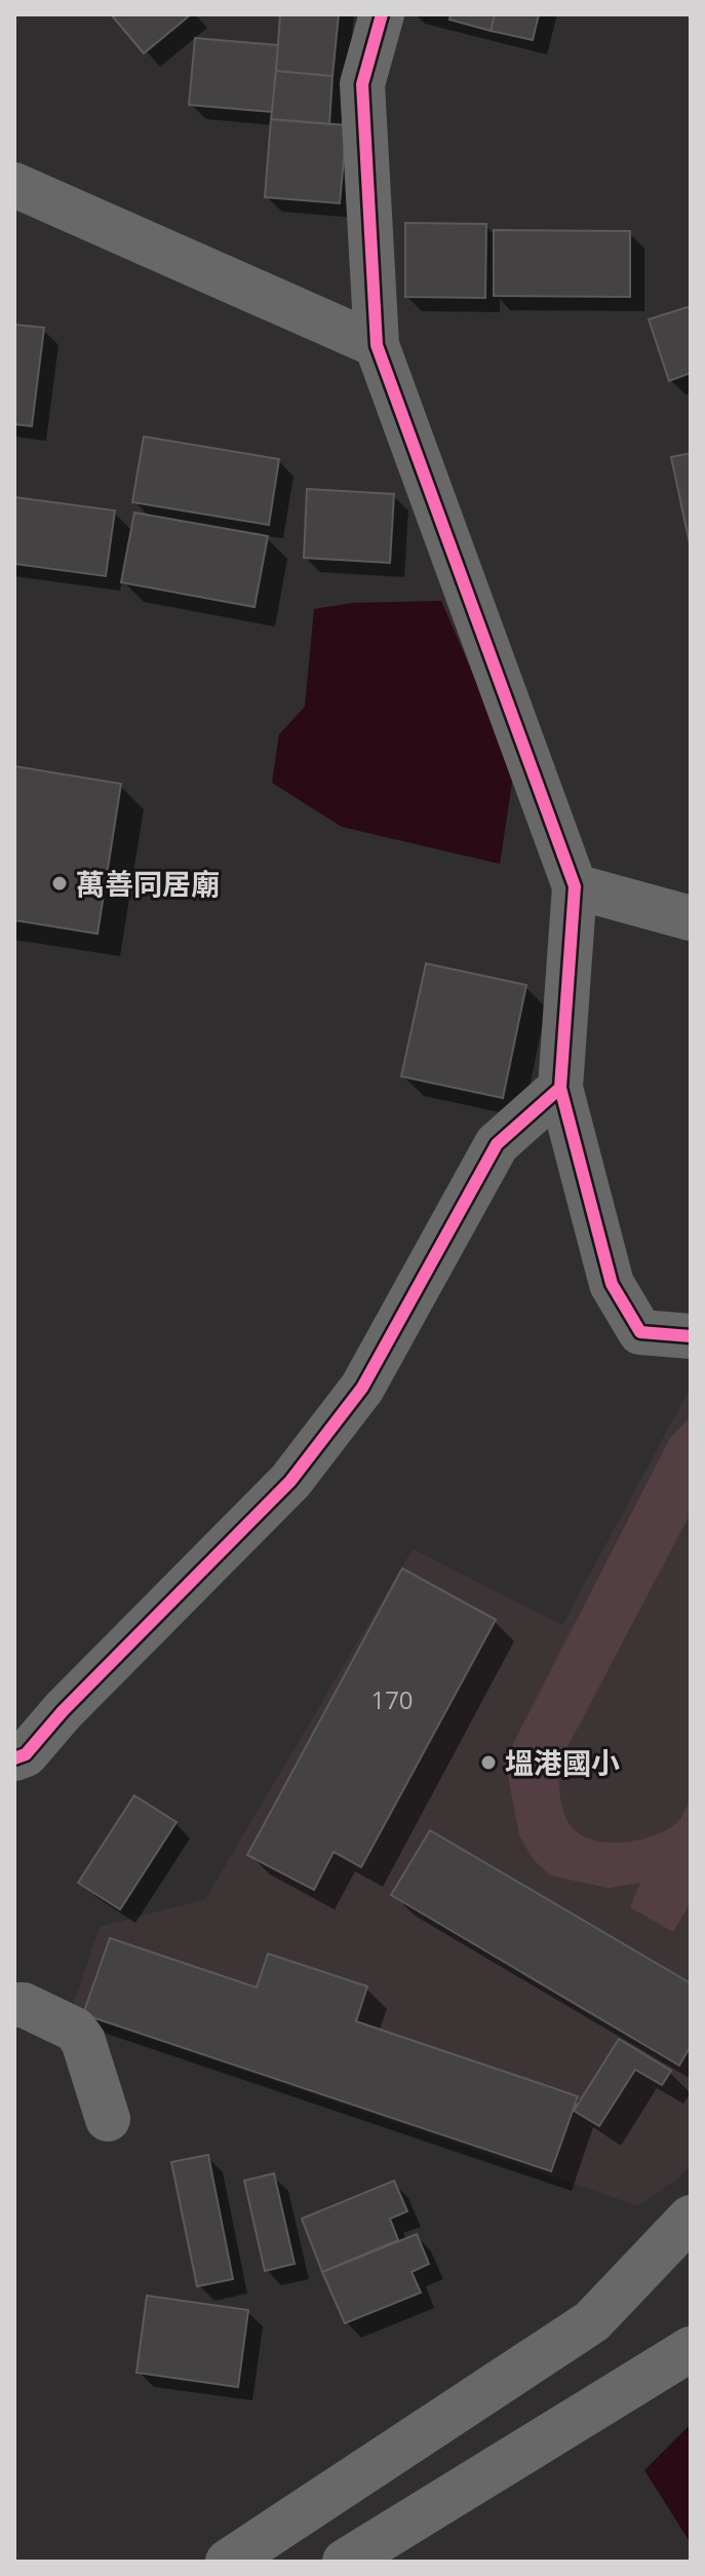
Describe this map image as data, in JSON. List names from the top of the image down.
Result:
{
  "places": ["萬善同居廟", "塭港國小"],
  "house_numbers": ["170"]
}
